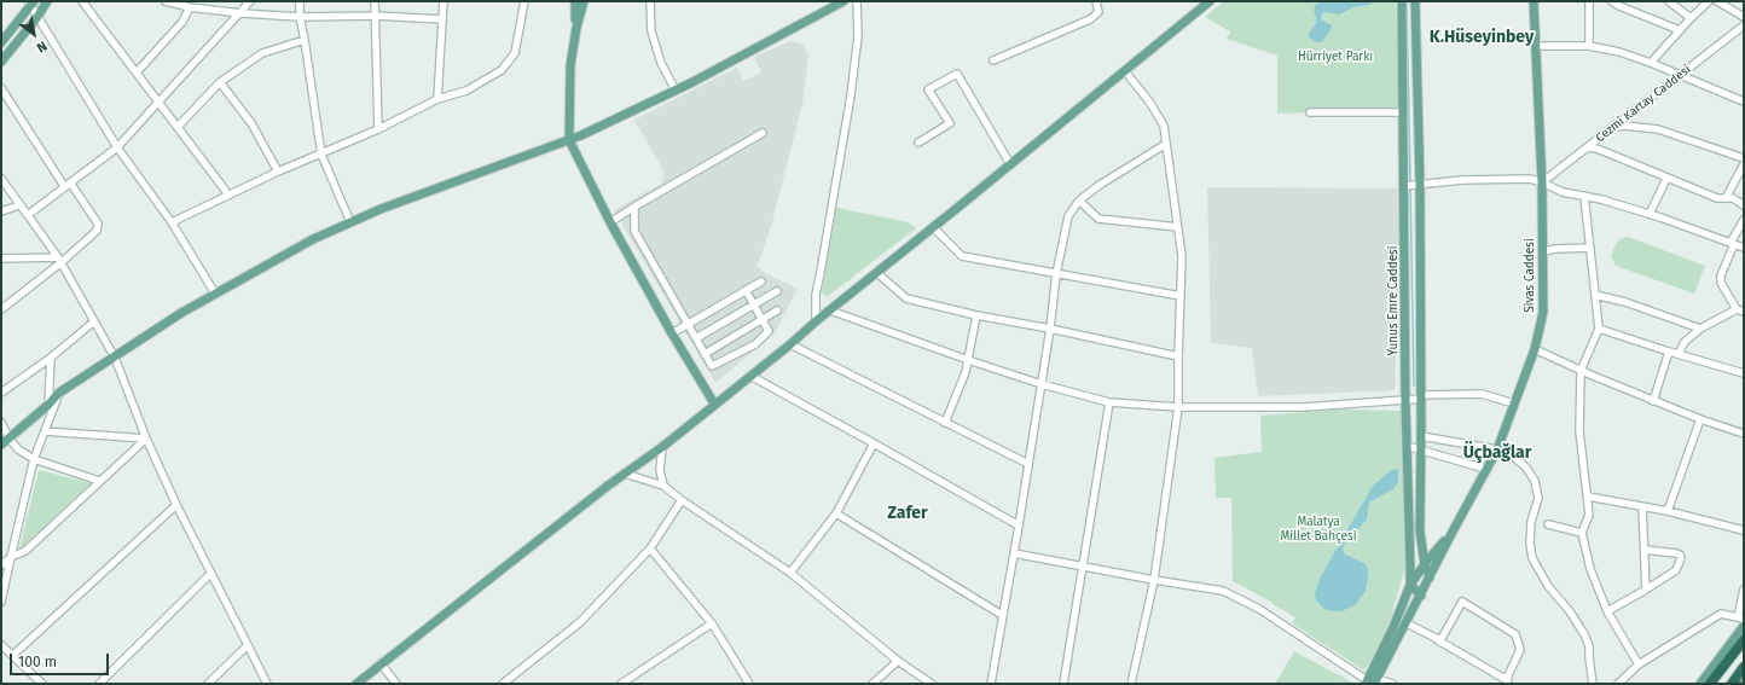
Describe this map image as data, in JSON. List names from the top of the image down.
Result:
{
  "streets": {
    "main road": ["Sivas Caddesi", "Yunus Emre Caddesi"],
    "street": ["Cezmi Kartay Caddesi"]
  },
  "crossings": [
    ["Cezmi Kartay Caddesi", "Sivas Caddesi"]
  ],
  "districts": ["K.Hüseyinbey", "Üçbağlar", "Zafer"],
  "parks": ["Hürriyet Parkı", "Malatya Millet Bahçesi"],
  "scale_bar": "100 m",
  "north": "bottom right"
}
